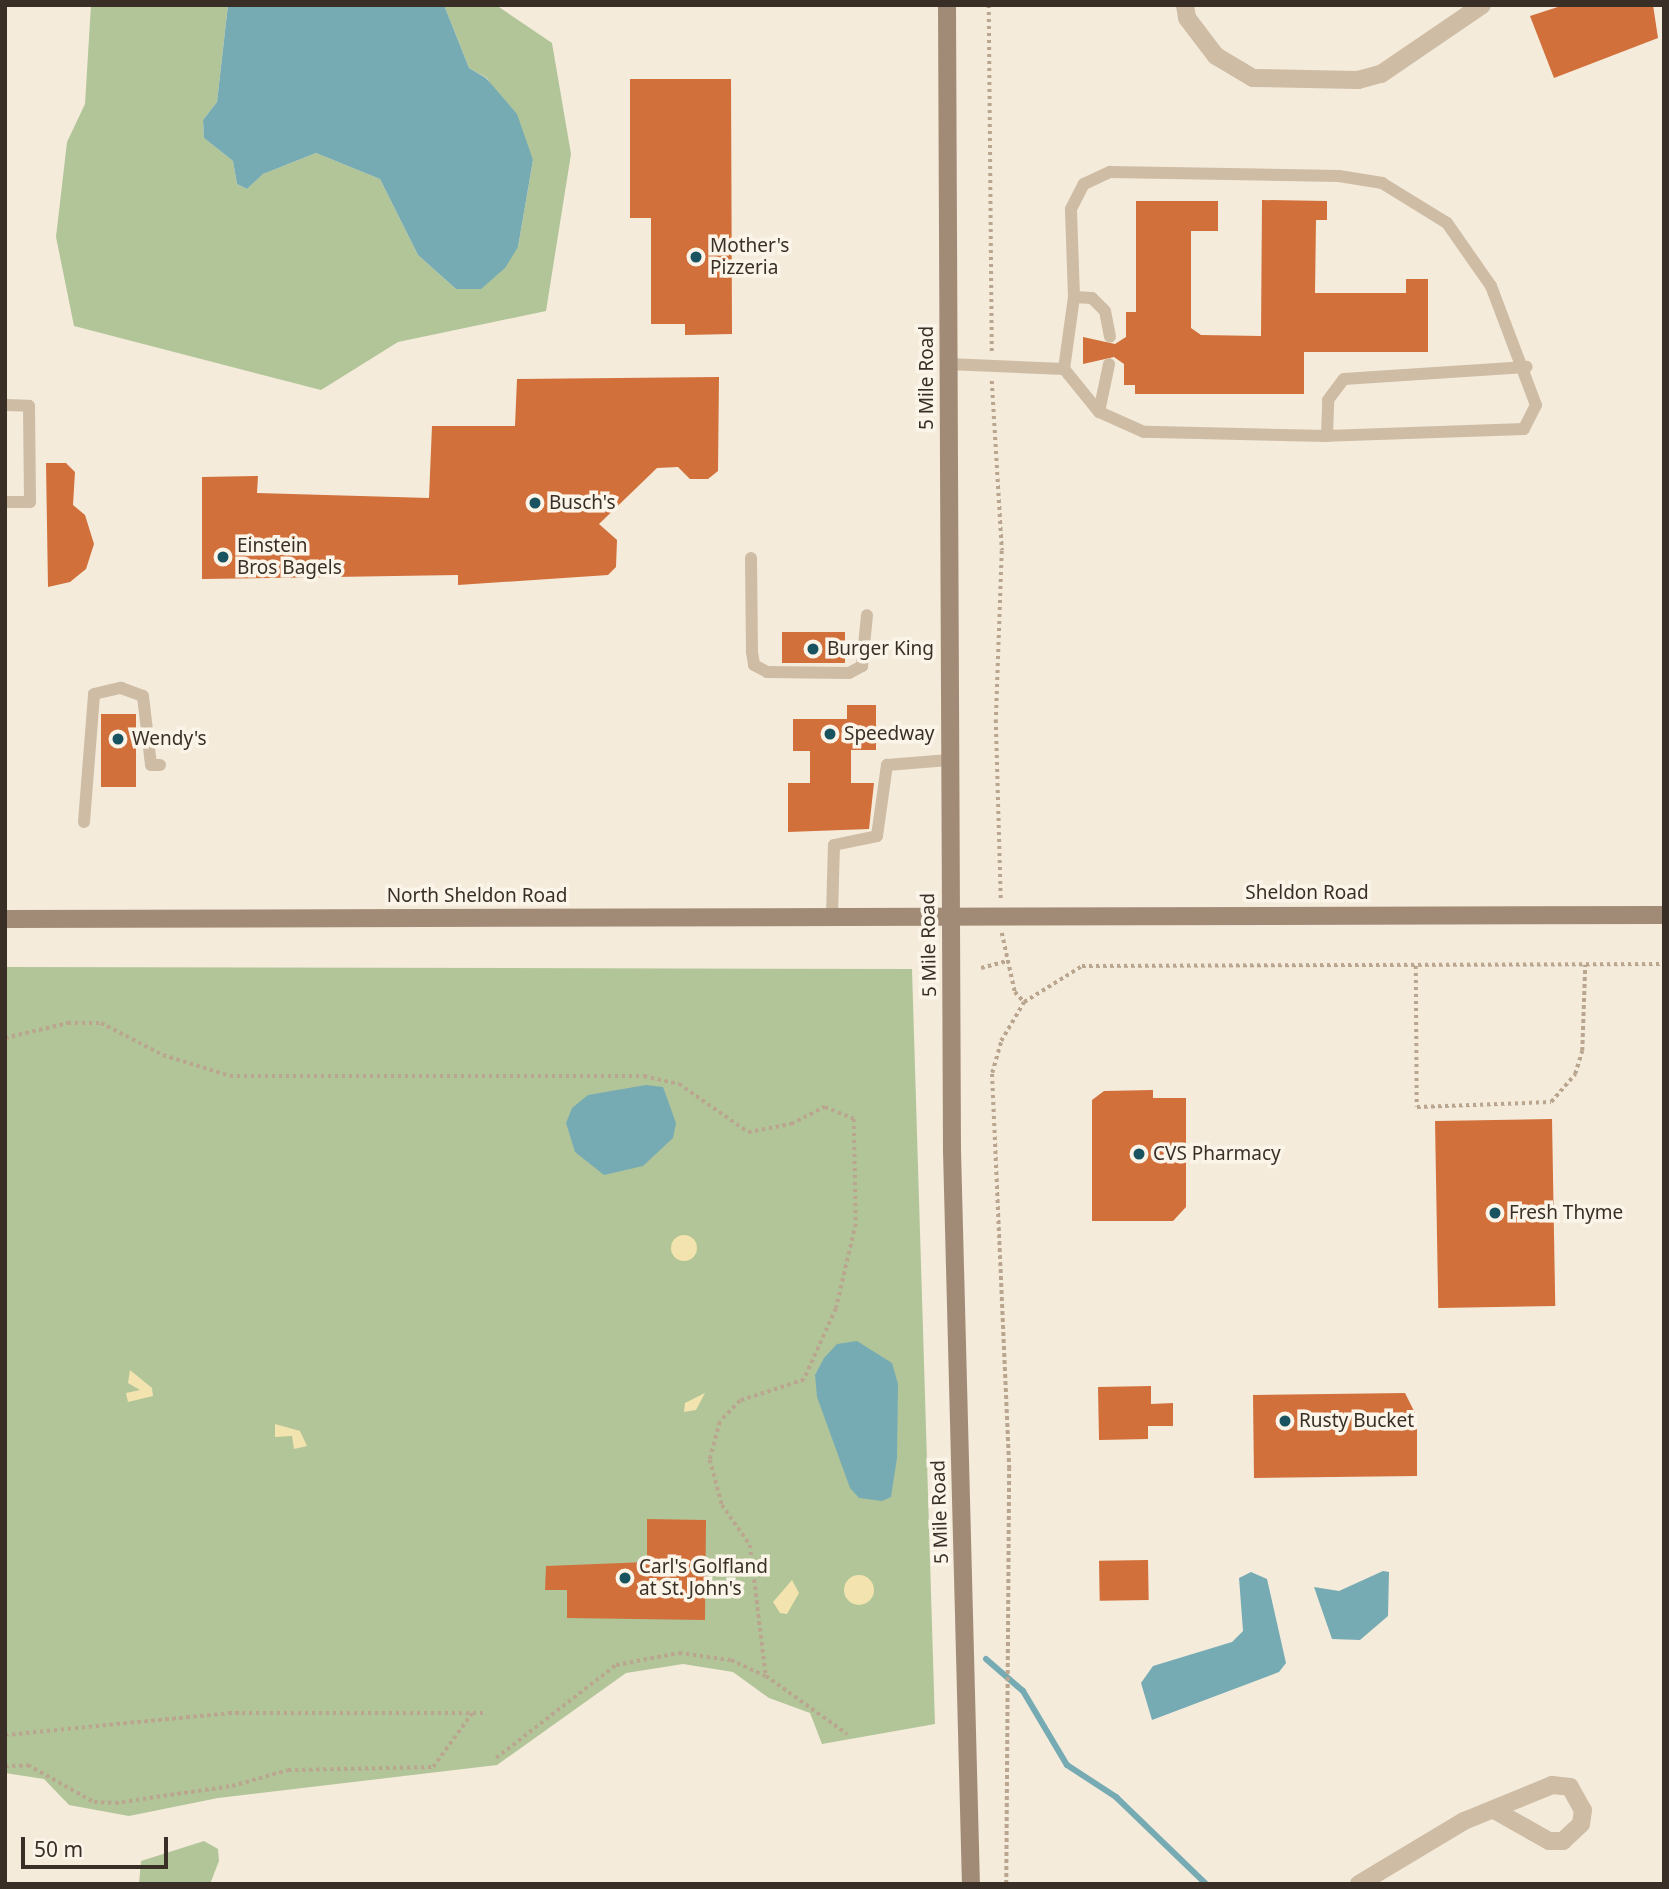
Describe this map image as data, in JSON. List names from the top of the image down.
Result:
{
  "streets": {
    "street": ["5 Mile Road", "Sheldon Road", "North Sheldon Road"]
  },
  "crossings": [
    ["5 Mile Road", "Sheldon Road"],
    ["5 Mile Road", "North Sheldon Road"],
    ["Sheldon Road", "North Sheldon Road"]
  ],
  "places": [
    "Mother's Pizzeria",
    "Busch's",
    "Einstein Bros Bagels",
    "Burger King",
    "Speedway",
    "Wendy's",
    "CVS Pharmacy",
    "Fresh Thyme",
    "Rusty Bucket",
    "Carl's Golfland at St. John's"
  ],
  "scale_bar": "50 m"
}
